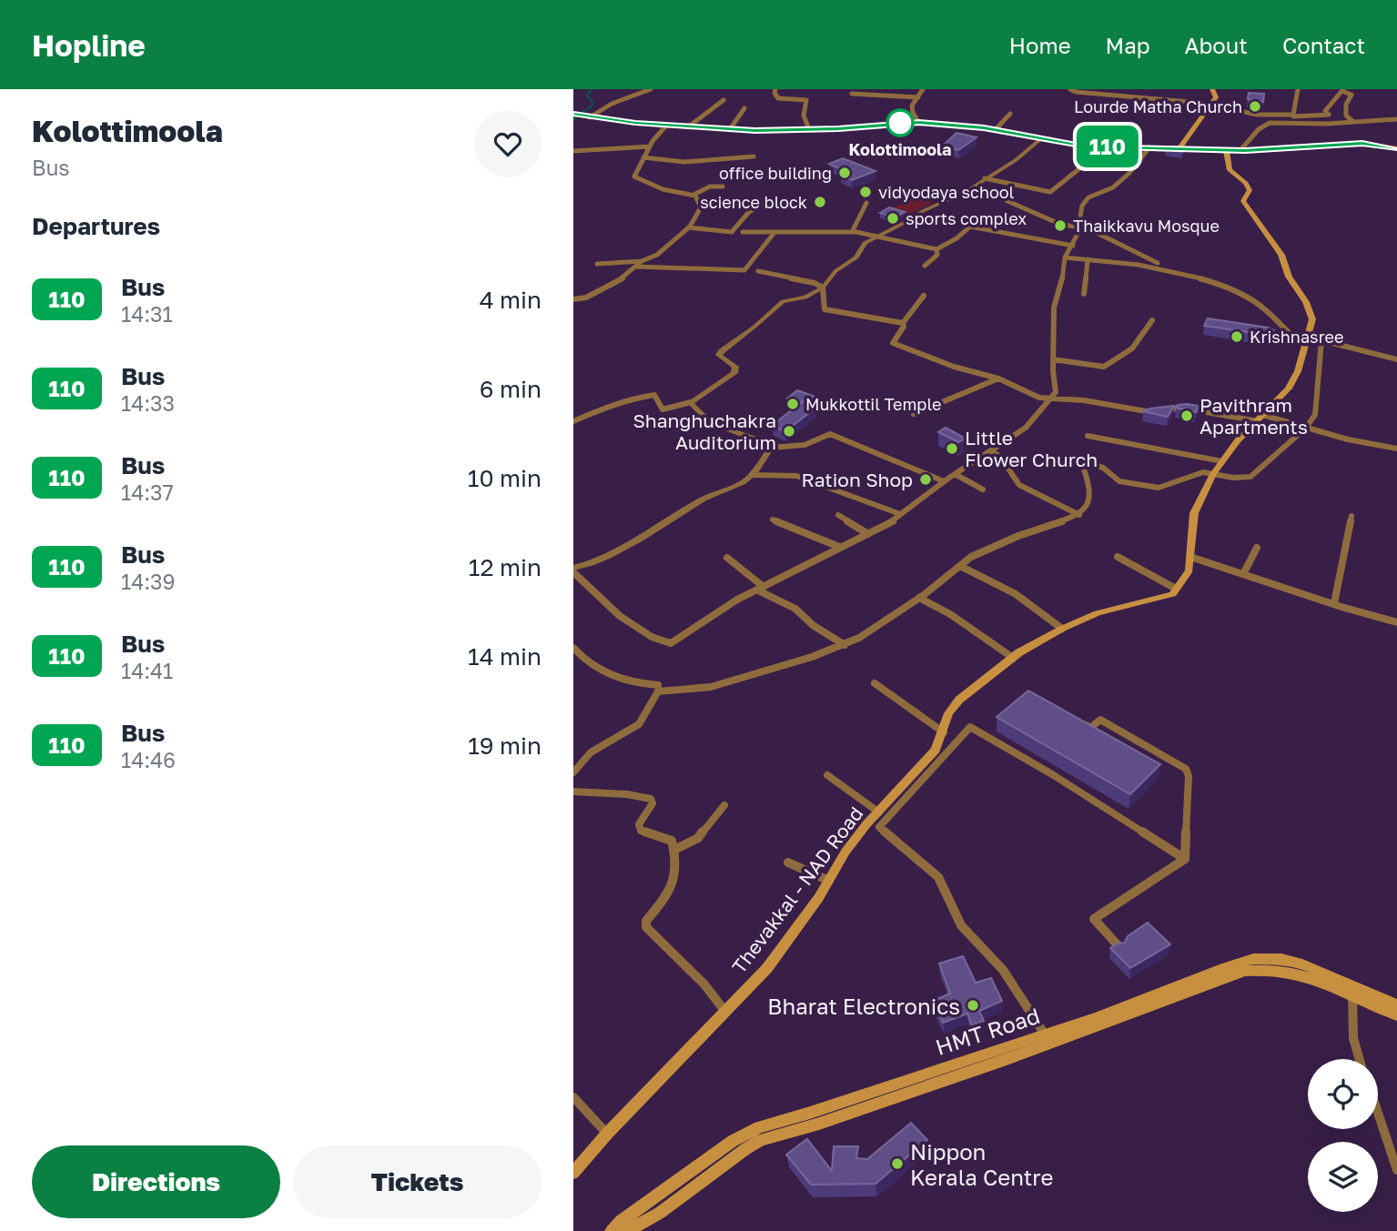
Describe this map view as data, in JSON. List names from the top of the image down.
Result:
{
  "streets": {
    "main road": ["Thevakkal - NAD Road", "HMT Road"]
  },
  "places": [
    "Lourde Matha Church",
    "Kolottimoola",
    "office building",
    "vidyodaya school",
    "science block",
    "sports complex",
    "Thaikkavu Mosque",
    "Krishnasree",
    "Mukkottil Temple",
    "Pavithram Apartments",
    "Shanghuchakra Auditorium",
    "Little Flower Church",
    "Ration Shop",
    "Bharat Electronics",
    "Nippon Kerala Centre"
  ],
  "lines": ["bus line 110"],
  "page": {
    "header": "Hopline",
    "nav": [
      "Home",
      "Map",
      "About",
      "Contact"
    ],
    "heading": [
      ["Kolottimoola", "Bus"],
      "Departures"
    ],
    "on_map": "110",
    "list": [
      {
        "mark": "110",
        "name": "Bus",
        "note": "14:31",
        "value": "4 min"
      },
      {
        "mark": "110",
        "name": "Bus",
        "note": "14:33",
        "value": "6 min"
      },
      {
        "mark": "110",
        "name": "Bus",
        "note": "14:37",
        "value": "10 min"
      },
      {
        "mark": "110",
        "name": "Bus",
        "note": "14:39",
        "value": "12 min"
      },
      {
        "mark": "110",
        "name": "Bus",
        "note": "14:41",
        "value": "14 min"
      },
      {
        "mark": "110",
        "name": "Bus",
        "note": "14:46",
        "value": "19 min"
      }
    ],
    "buttons": ["Directions", "Tickets"]
  }
}
